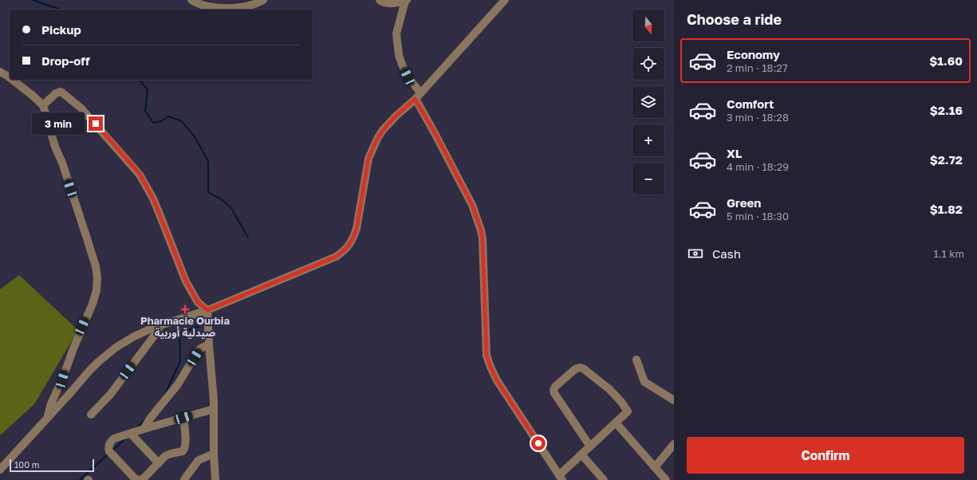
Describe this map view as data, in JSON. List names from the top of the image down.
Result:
{
  "places": {
    "health": ["Pharmacie Ourbia صيدلية أوربية"]
  },
  "scale_bar": "100 m",
  "north": "bottom",
  "page": {
    "heading": "Choose a ride",
    "map_buttons": ["+", "−"],
    "banner": ["Pickup", "Drop-off"],
    "list": [
      {
        "name": "Economy",
        "note": "2 min · 18:27",
        "value": "$1.60"
      },
      {
        "name": "Comfort",
        "note": "3 min · 18:28",
        "value": "$2.16"
      },
      {
        "name": "XL",
        "note": "4 min · 18:29",
        "value": "$2.72"
      },
      {
        "name": "Green",
        "note": "5 min · 18:30",
        "value": "$1.82"
      }
    ],
    "bubble": "3 min",
    "pay": ["Cash", "1.1 km"],
    "buttons": "Confirm",
    "scale": "100 m"
  }
}
